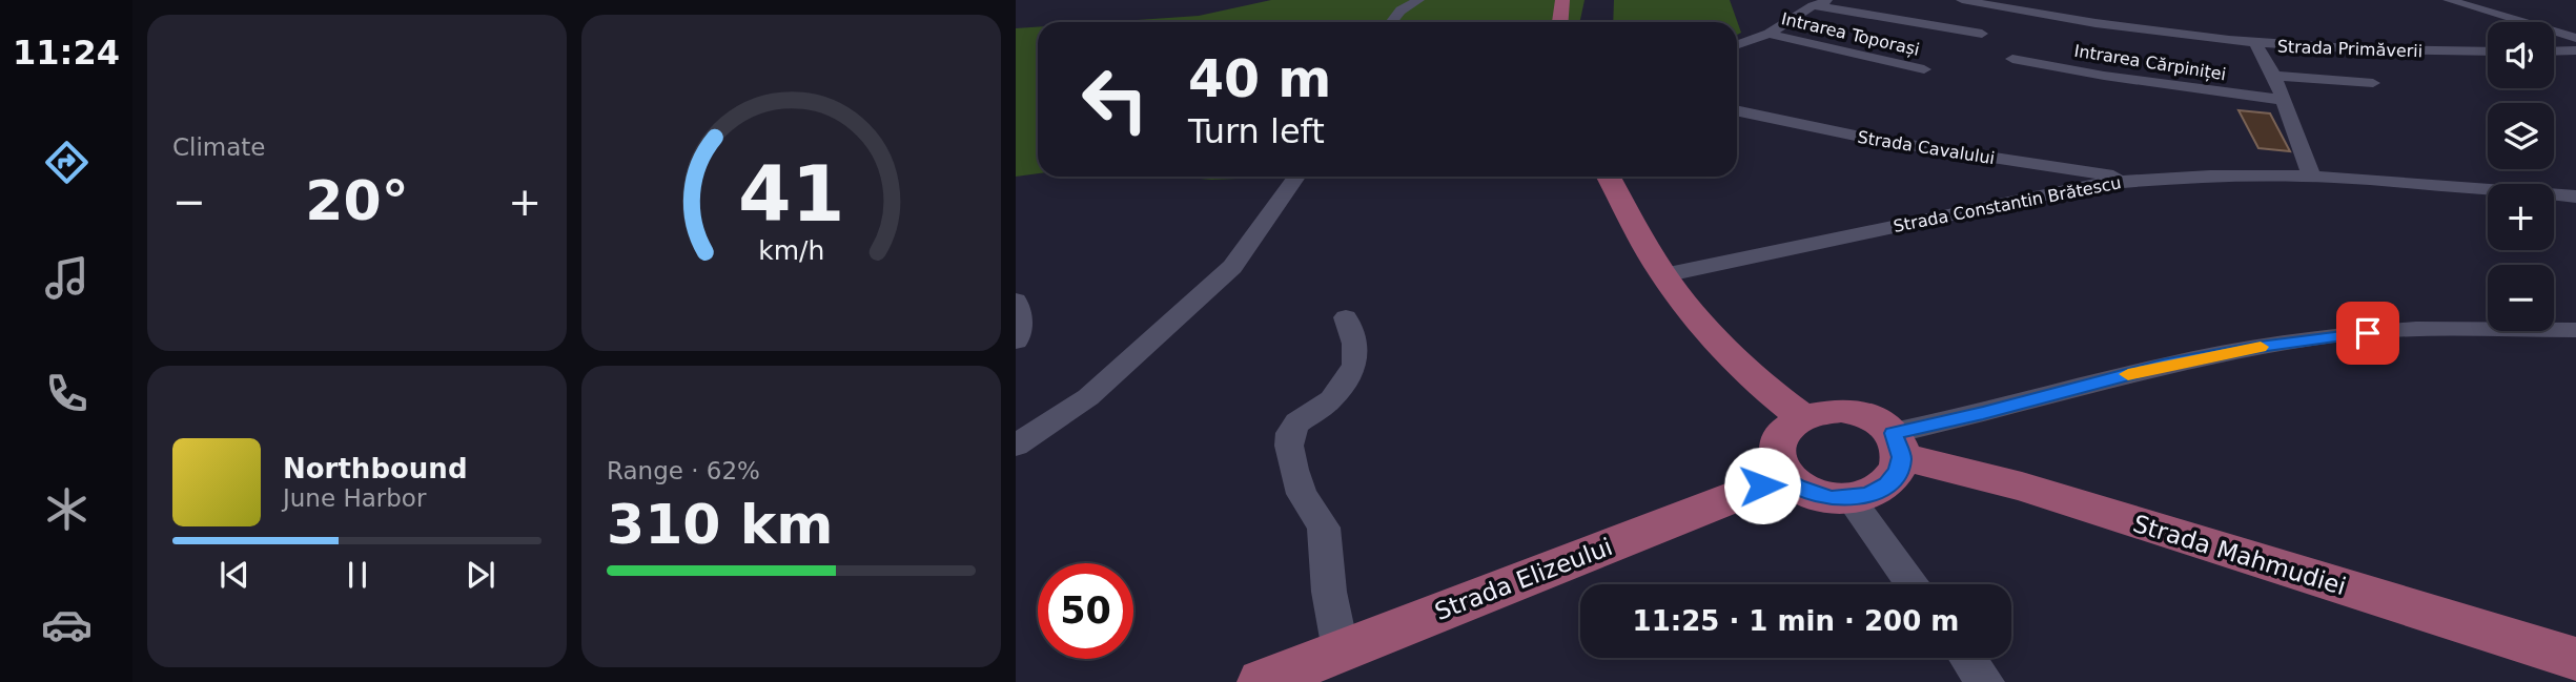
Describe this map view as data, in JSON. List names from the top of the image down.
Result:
{
  "streets": {
    "main road": ["Strada Mahmudiei", "Strada Elizeului"],
    "street": [
      "Intrarea Toporași",
      "Strada Primăverii",
      "Intrarea Cărpiniței",
      "Strada Cavalului",
      "Strada Constantin Brătescu"
    ]
  },
  "crossings": [
    ["Strada Primăverii", "Intrarea Cărpiniței"],
    ["Strada Primăverii", "Strada Constantin Brătescu"],
    ["Strada Cavalului", "Strada Constantin Brătescu"],
    ["Strada Mahmudiei", "Strada Elizeului"]
  ],
  "page": {
    "tabs": "11:24",
    "tile": [
      "Climate",
      ["Range · 62%", "310 km"]
    ],
    "map_buttons": ["+", "−"],
    "turn": ["40 m", "Turn left"],
    "heat": ["−", "20°", "+"],
    "song": ["Northbound", "June Harbor"],
    "limit": "50",
    "trip": "11:25 · 1 min · 200 m",
    "gauge": ["41", "km/h"]
  }
}
